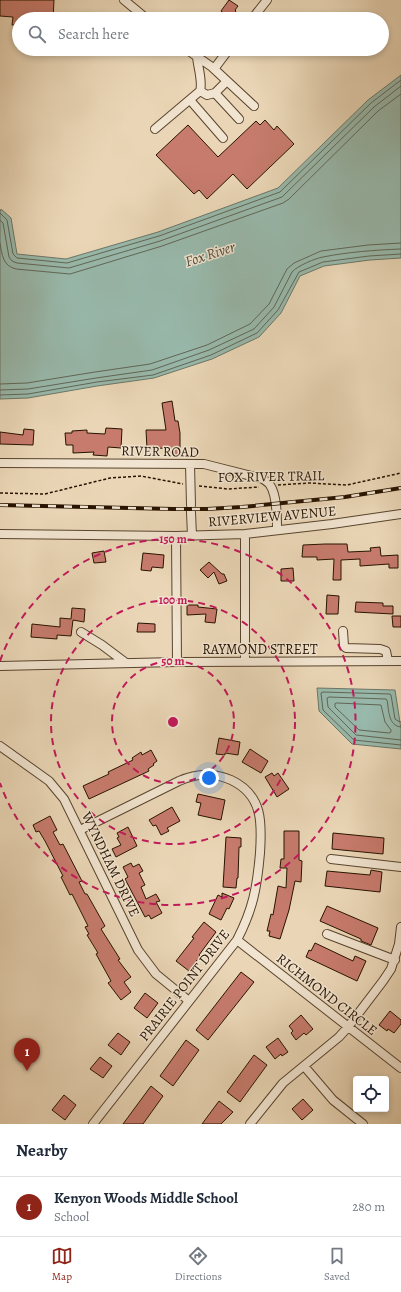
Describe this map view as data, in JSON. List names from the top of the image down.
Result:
{
  "streets": {
    "street": [
      "RIVER ROAD",
      "RIVERVIEW AVENUE",
      "RAYMOND STREET",
      "WYNDHAM DRIVE",
      "PRAIRIE POINT DRIVE",
      "RICHMOND CIRCLE"
    ],
    "path": ["FOX RIVER TRAIL"]
  },
  "crossings": [
    ["RIVER ROAD", "FOX RIVER TRAIL"],
    ["WYNDHAM DRIVE", "PRAIRIE POINT DRIVE"],
    ["PRAIRIE POINT DRIVE", "RICHMOND CIRCLE"]
  ],
  "water": ["Fox River"],
  "page": {
    "search": "Search here",
    "pins": "1",
    "heading": "Nearby",
    "list": [
      {
        "mark": "1",
        "name": "Kenyon Woods Middle School",
        "note": "School",
        "value": "280 m"
      }
    ],
    "nav": ["Map", "Directions", "Saved"]
  },
  "rings": ["150 m", "100 m", "50 m"]
}
